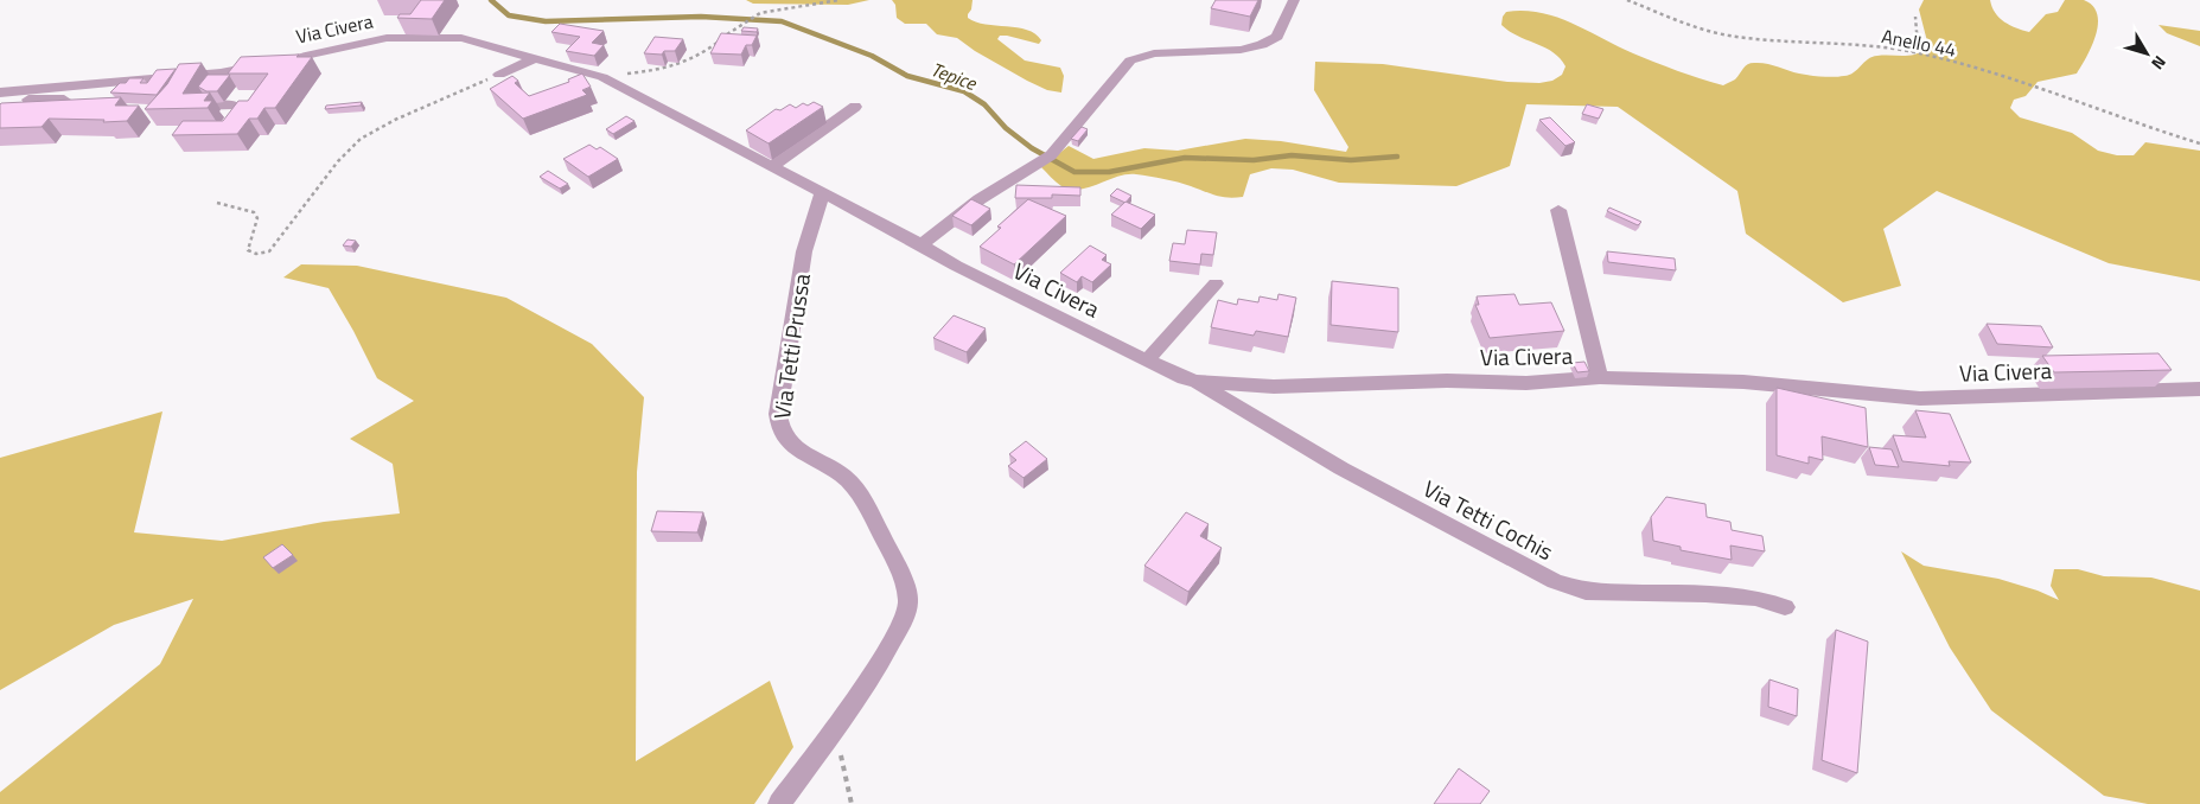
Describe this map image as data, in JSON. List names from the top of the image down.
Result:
{
  "streets": {
    "street": ["Via Civera", "Via Tetti Prussa", "Via Tetti Cochis"],
    "path": ["Anello 44"]
  },
  "crossings": [
    ["Via Civera", "Via Tetti Prussa"],
    ["Via Civera", "Via Tetti Cochis"]
  ],
  "water": ["Tepice"],
  "north": "bottom right"
}
